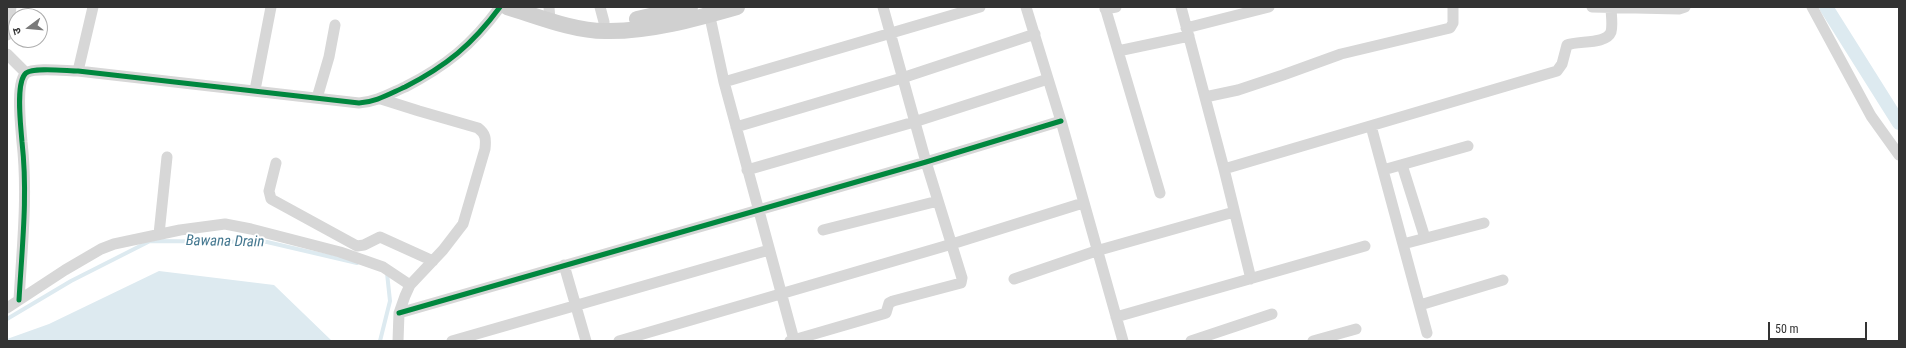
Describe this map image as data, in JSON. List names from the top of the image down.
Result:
{
  "water": ["Bawana Drain"],
  "scale_bar": "50 m",
  "north": "left"
}
